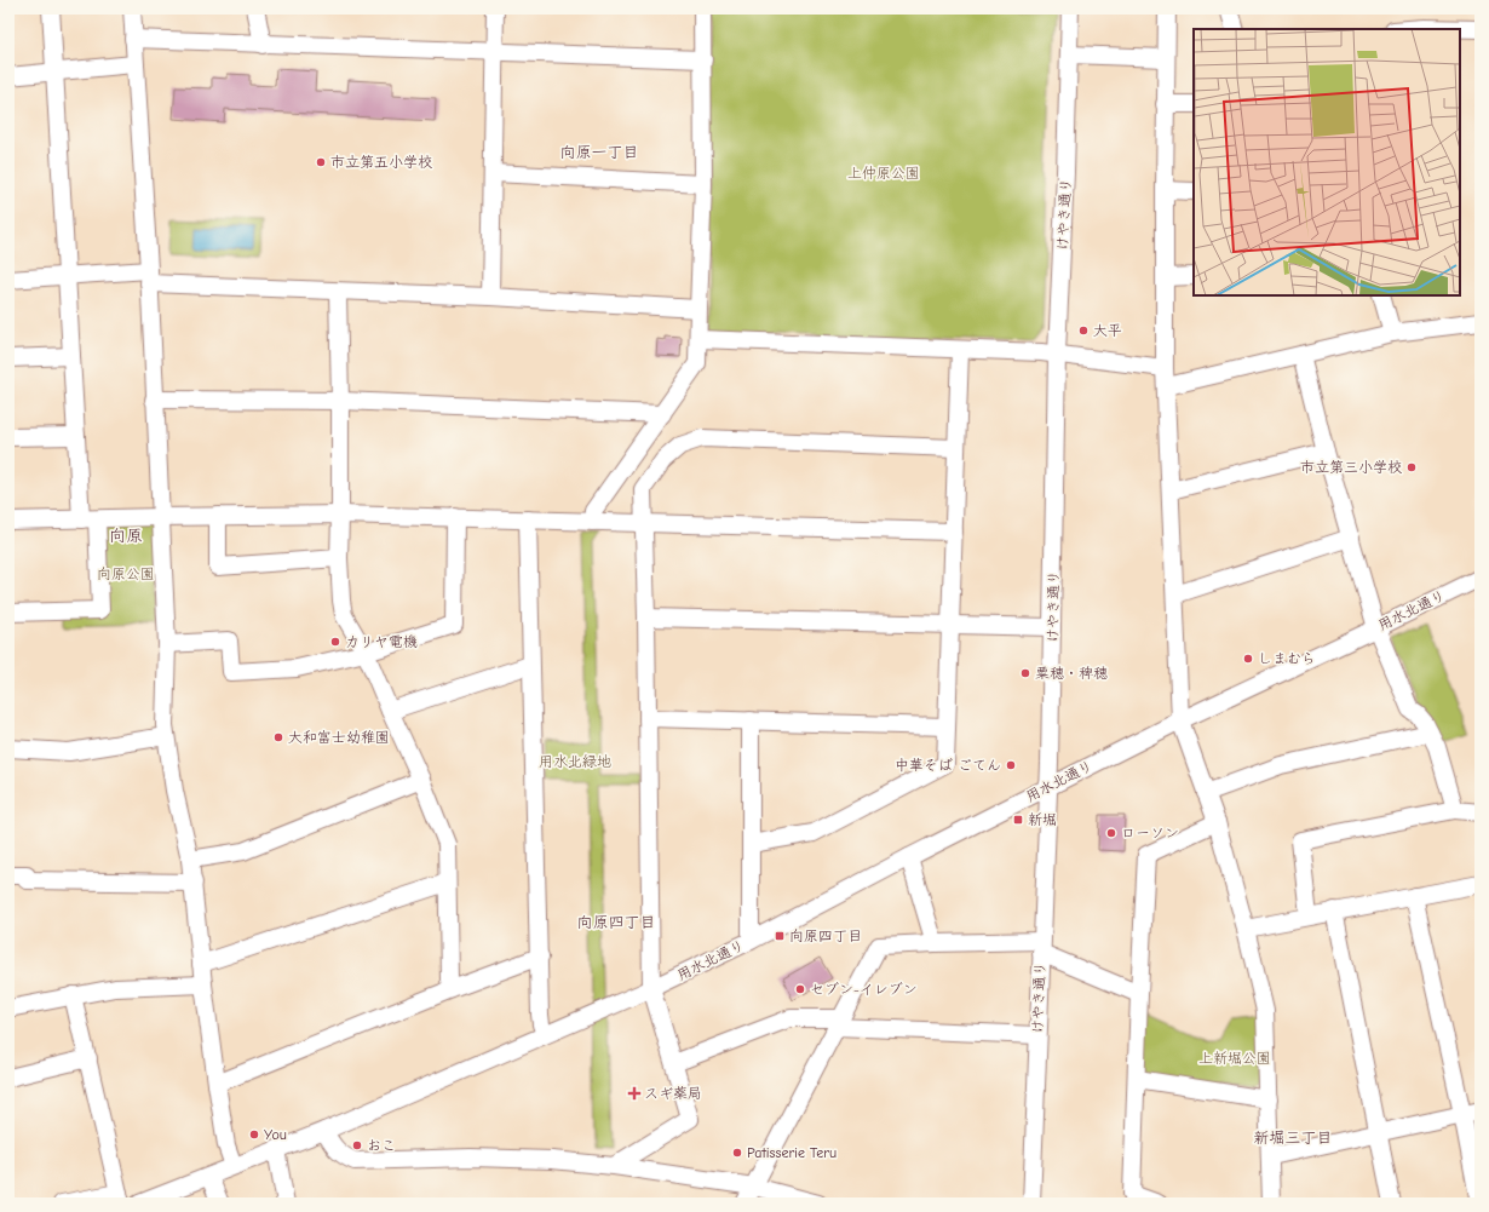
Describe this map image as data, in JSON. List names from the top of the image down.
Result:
{
  "streets": {
    "street": ["けやき通り", "用水北通り"]
  },
  "crossings": [
    ["けやき通り", "用水北通り"]
  ],
  "districts": [
    "向原一丁目",
    "向原",
    "向原四丁目",
    "新堀三丁目"
  ],
  "parks": [
    "上仲原公園",
    "向原公園",
    "用水北緑地",
    "上新堀公園"
  ],
  "places": {
    "other": [
      "市立第五小学校",
      "大平",
      "市立第三小学校",
      "カリヤ電機",
      "しまむら",
      "粟穂・稗穂",
      "大和富士幼稚園",
      "中華そば ごてん",
      "ローソン",
      "セブン-イレブン",
      "You",
      "おこ",
      "Patisserie Teru"
    ],
    "transit": ["新堀", "向原四丁目"],
    "health": ["スギ薬局"]
  }
}
